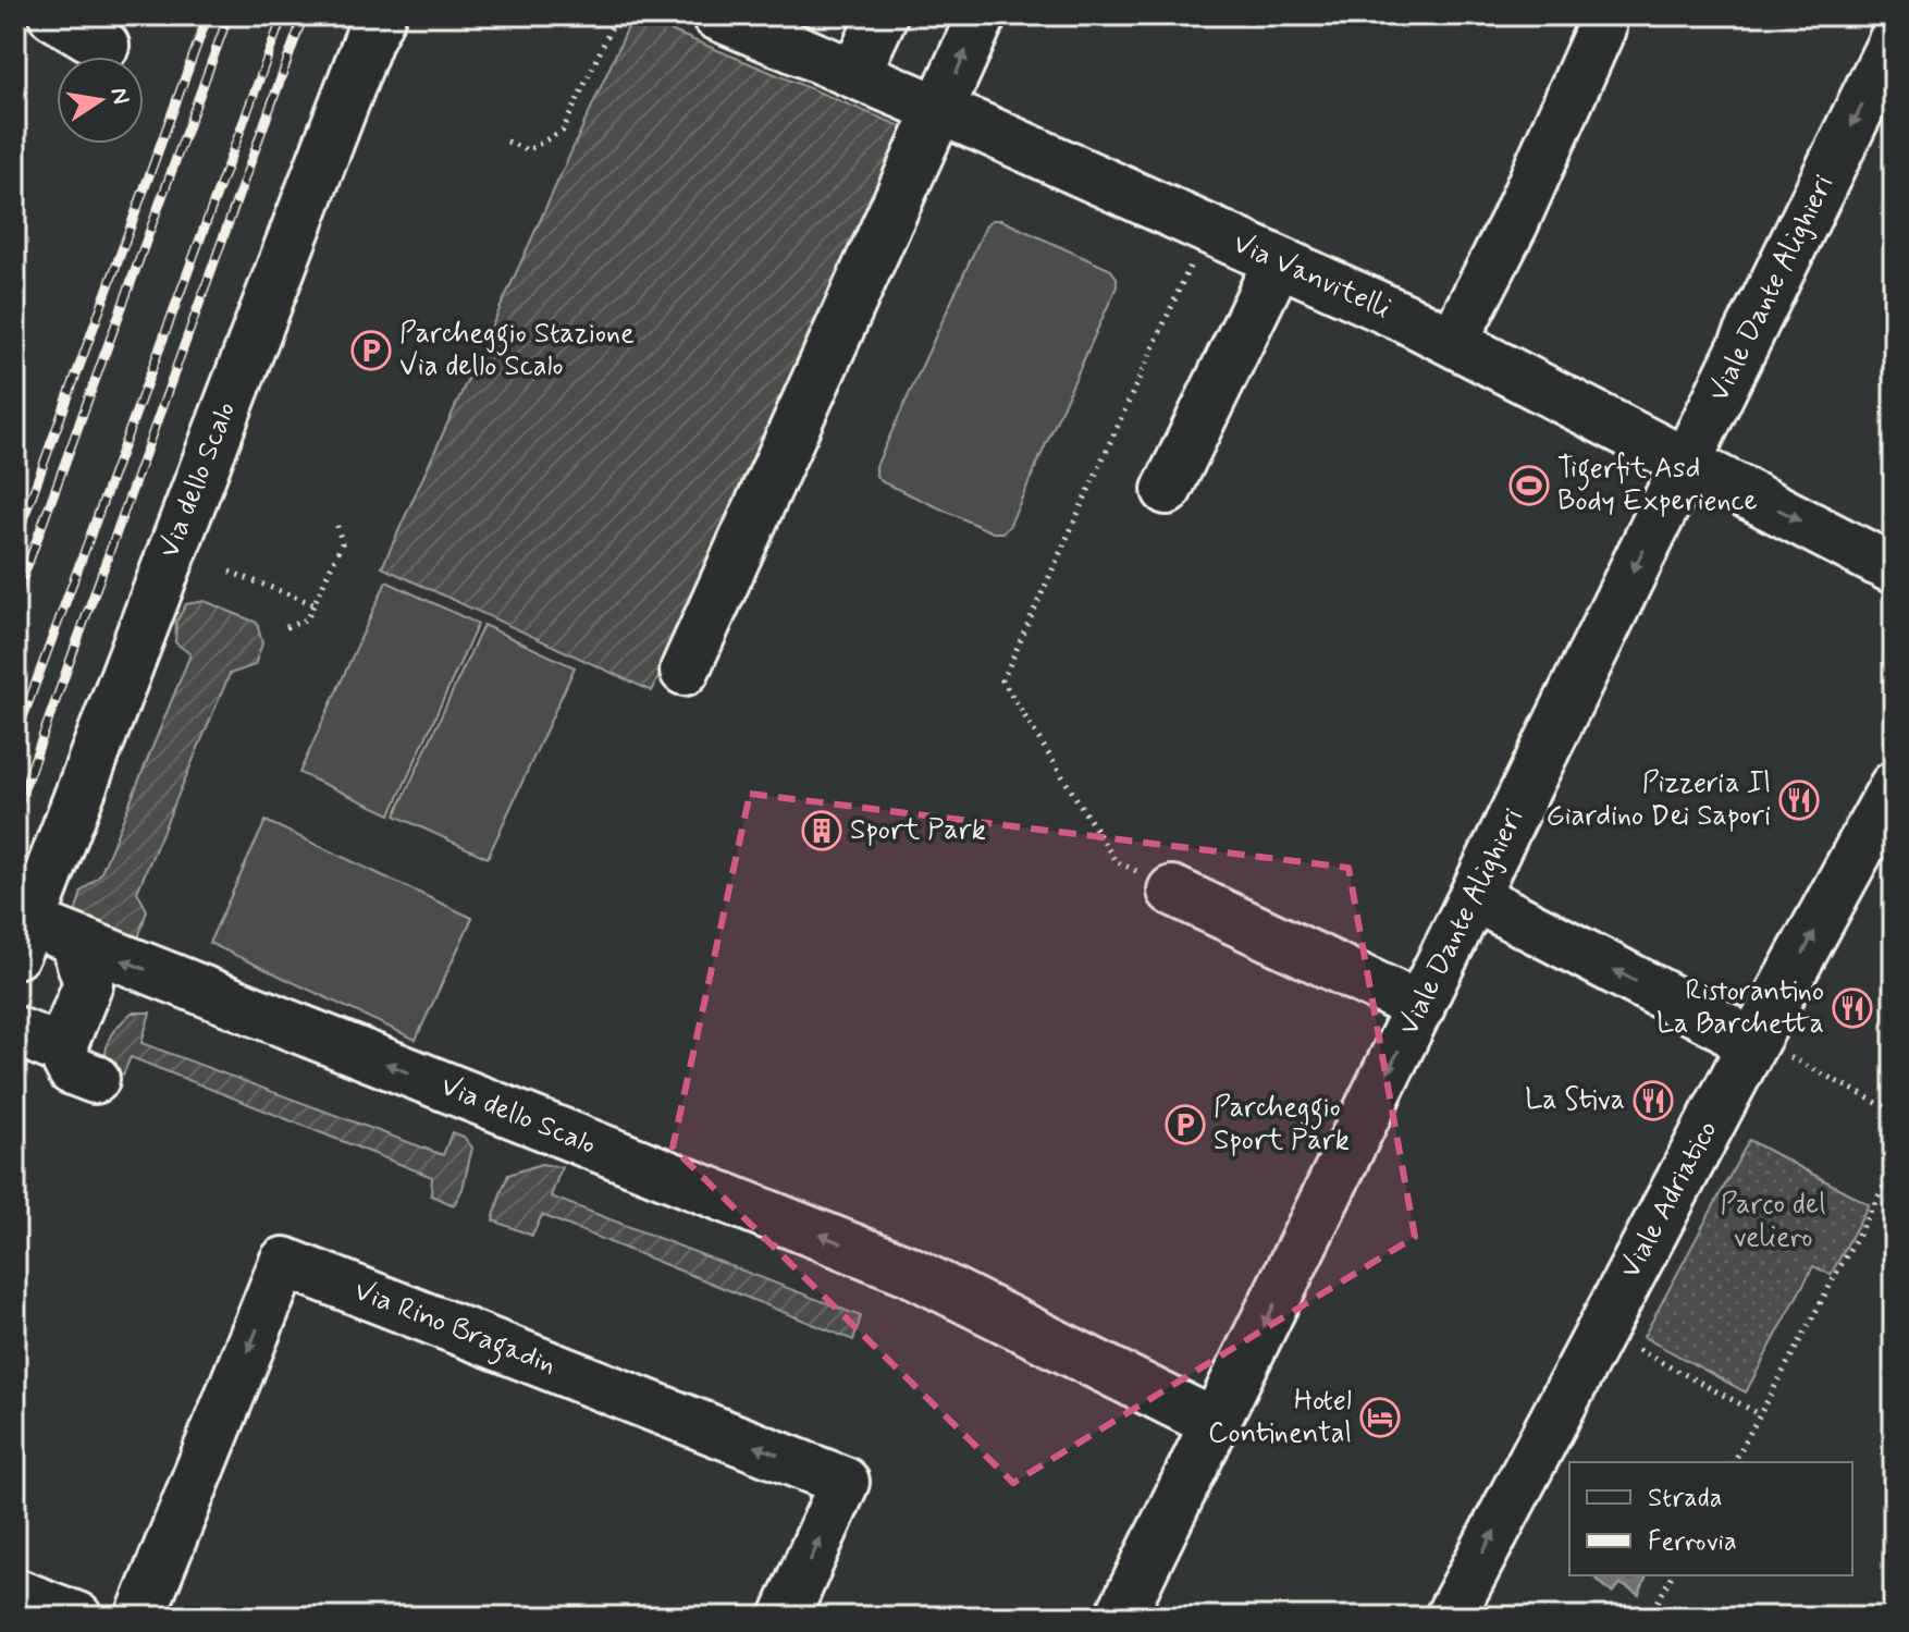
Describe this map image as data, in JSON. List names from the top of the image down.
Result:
{
  "streets": {
    "street": [
      "Via Vanvitelli",
      "Viale Dante Alighieri",
      "Via dello Scalo",
      "Viale Adriatico",
      "Via Rino Bragadin"
    ]
  },
  "crossings": [
    ["Via Vanvitelli", "Viale Dante Alighieri"],
    ["Viale Dante Alighieri", "Via dello Scalo"]
  ],
  "one_way": ["Viale Dante Alighieri", "Via dello Scalo", "Viale Adriatico"],
  "parks": ["Parco del veliero"],
  "places": {
    "parking": ["Parcheggio Stazione Via dello Scalo", "Parcheggio Sport Park"],
    "sports": ["Tigerfit Asd Body Experience"],
    "restaurant": ["Pizzeria Il Giardino Dei Sapori", "Ristorantino La Barchetta", "La Stiva"],
    "building": ["Sport Park"],
    "hotel": ["Hotel Continental"]
  },
  "legend": ["Strada", "Ferrovia"],
  "north": "right"
}
